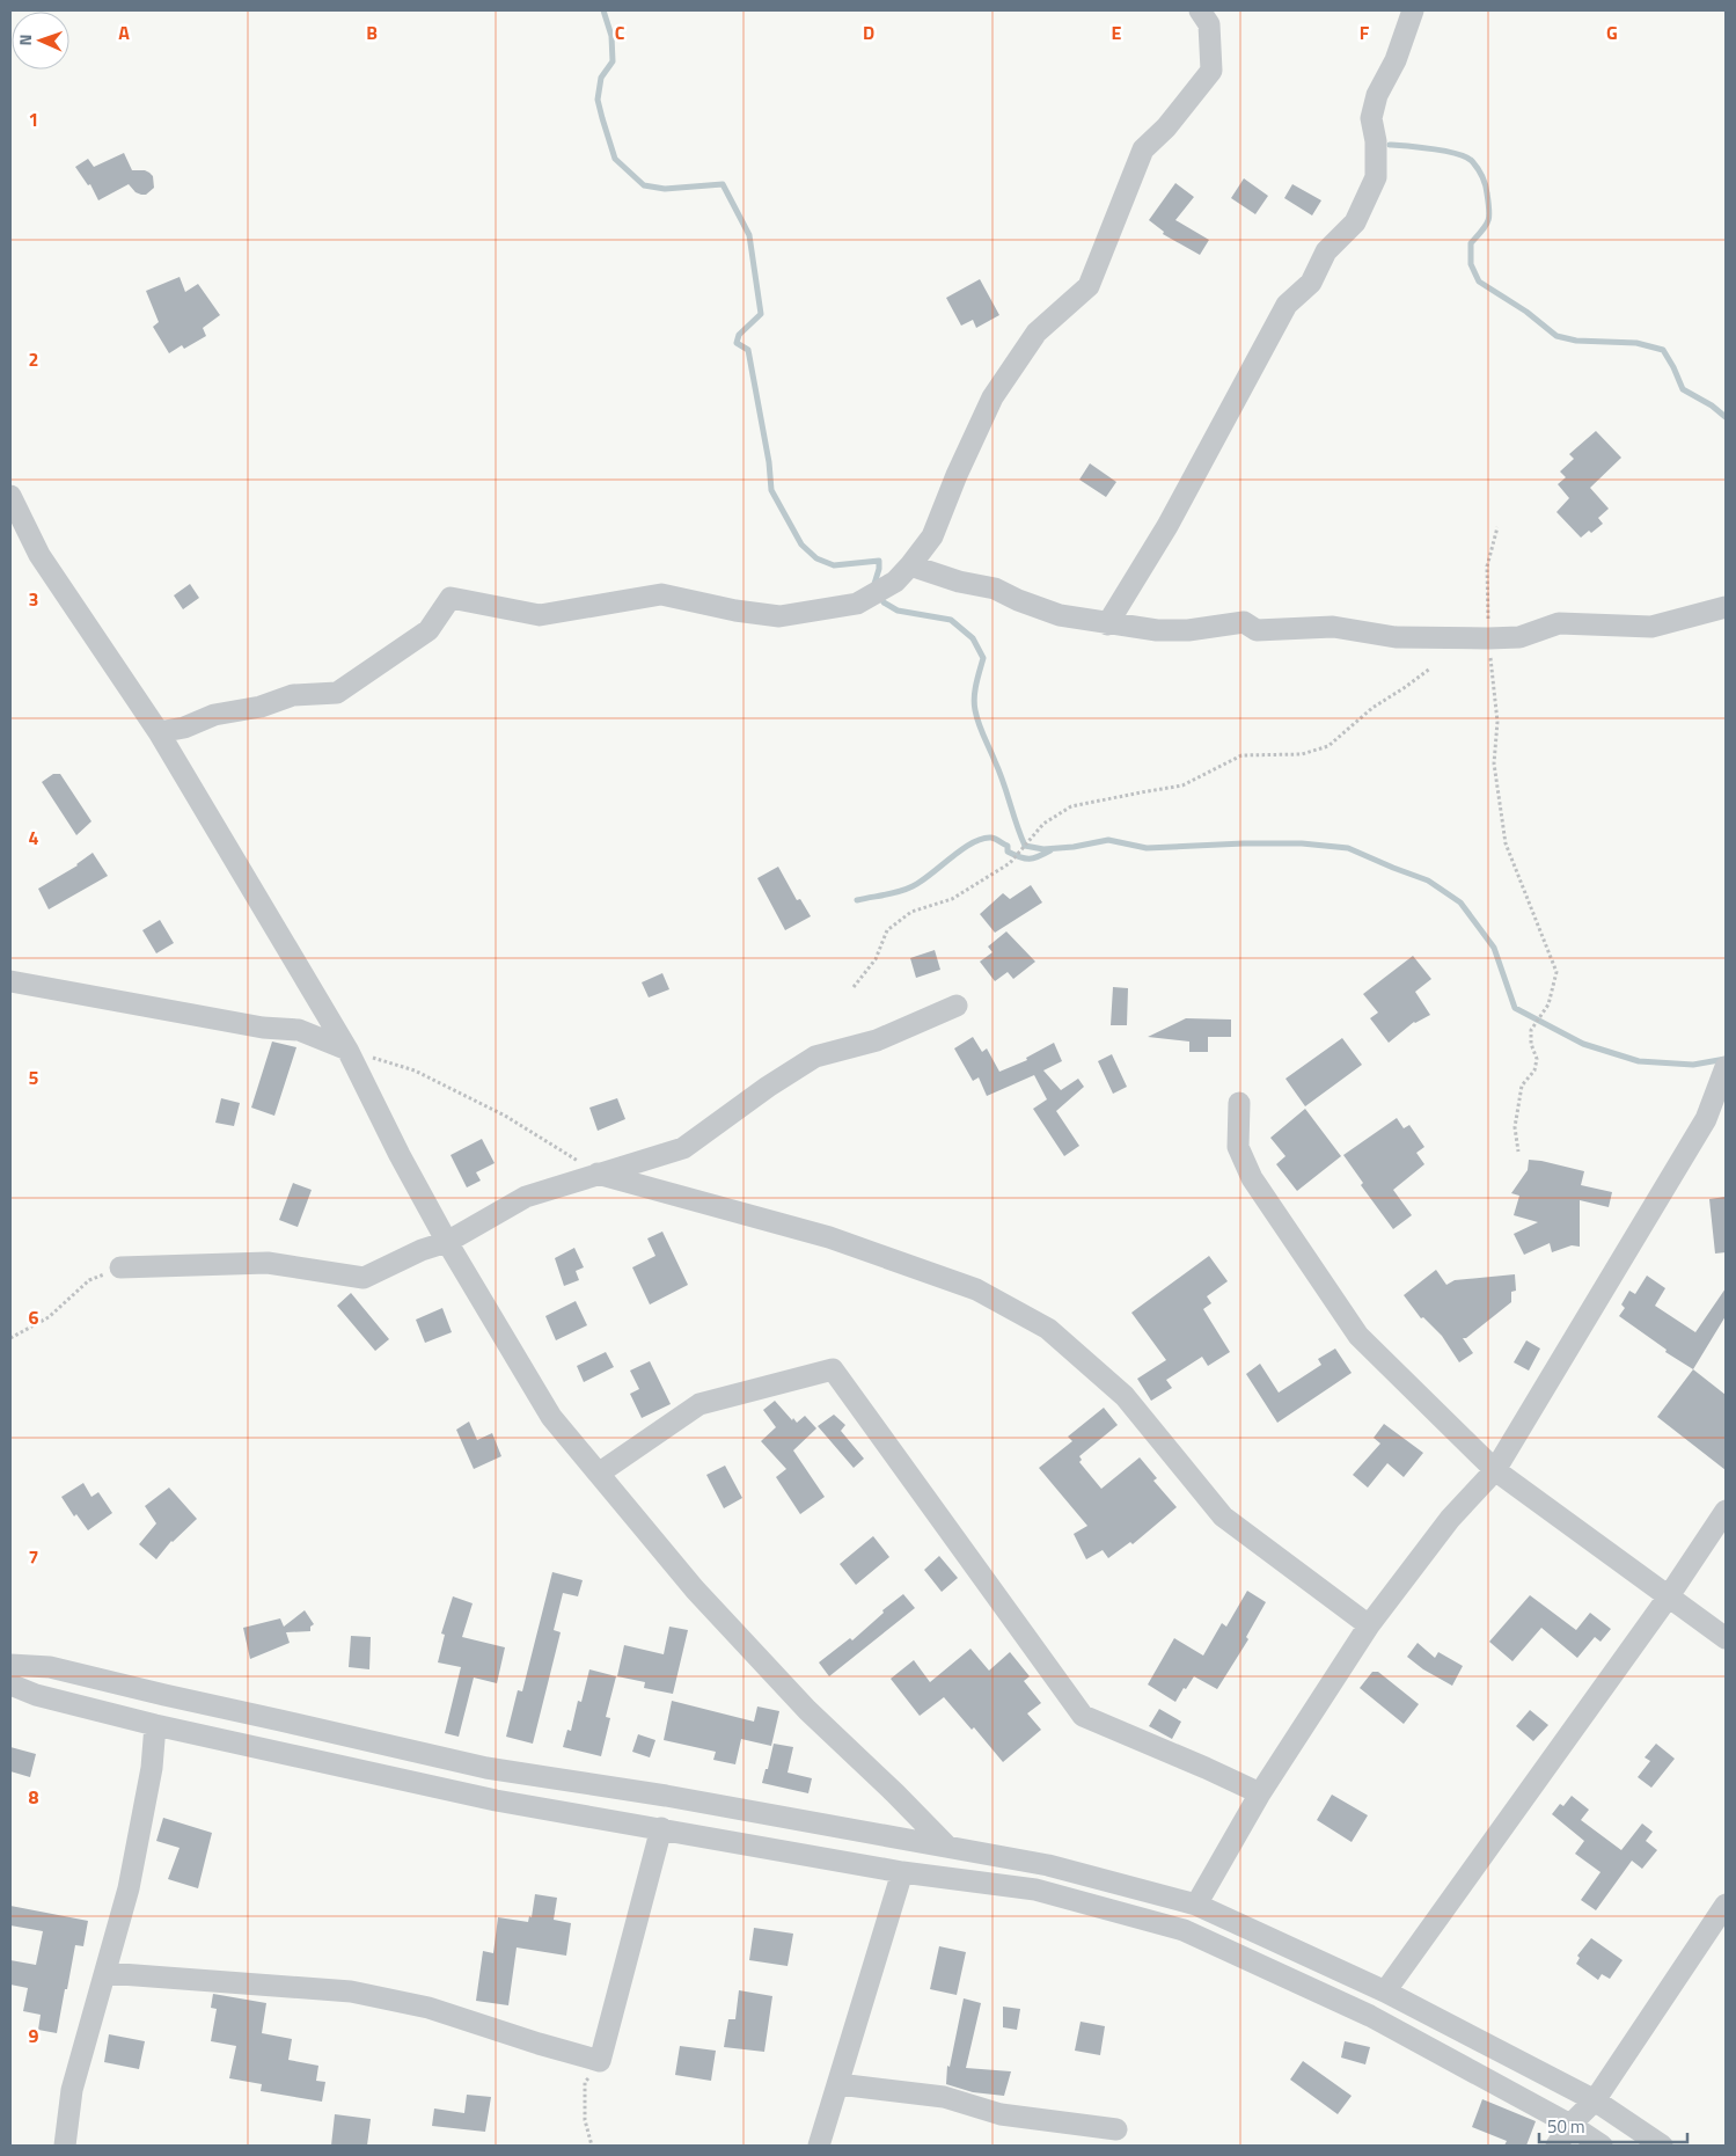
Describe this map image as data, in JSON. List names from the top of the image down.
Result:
{
  "scale_bar": "50 m",
  "north": "left",
  "grid": {
    "columns": [
      "A",
      "B",
      "C",
      "D",
      "E",
      "F",
      "G"
    ],
    "rows": [
      "1",
      "2",
      "3",
      "4",
      "5",
      "6",
      "7",
      "8",
      "9"
    ]
  }
}
